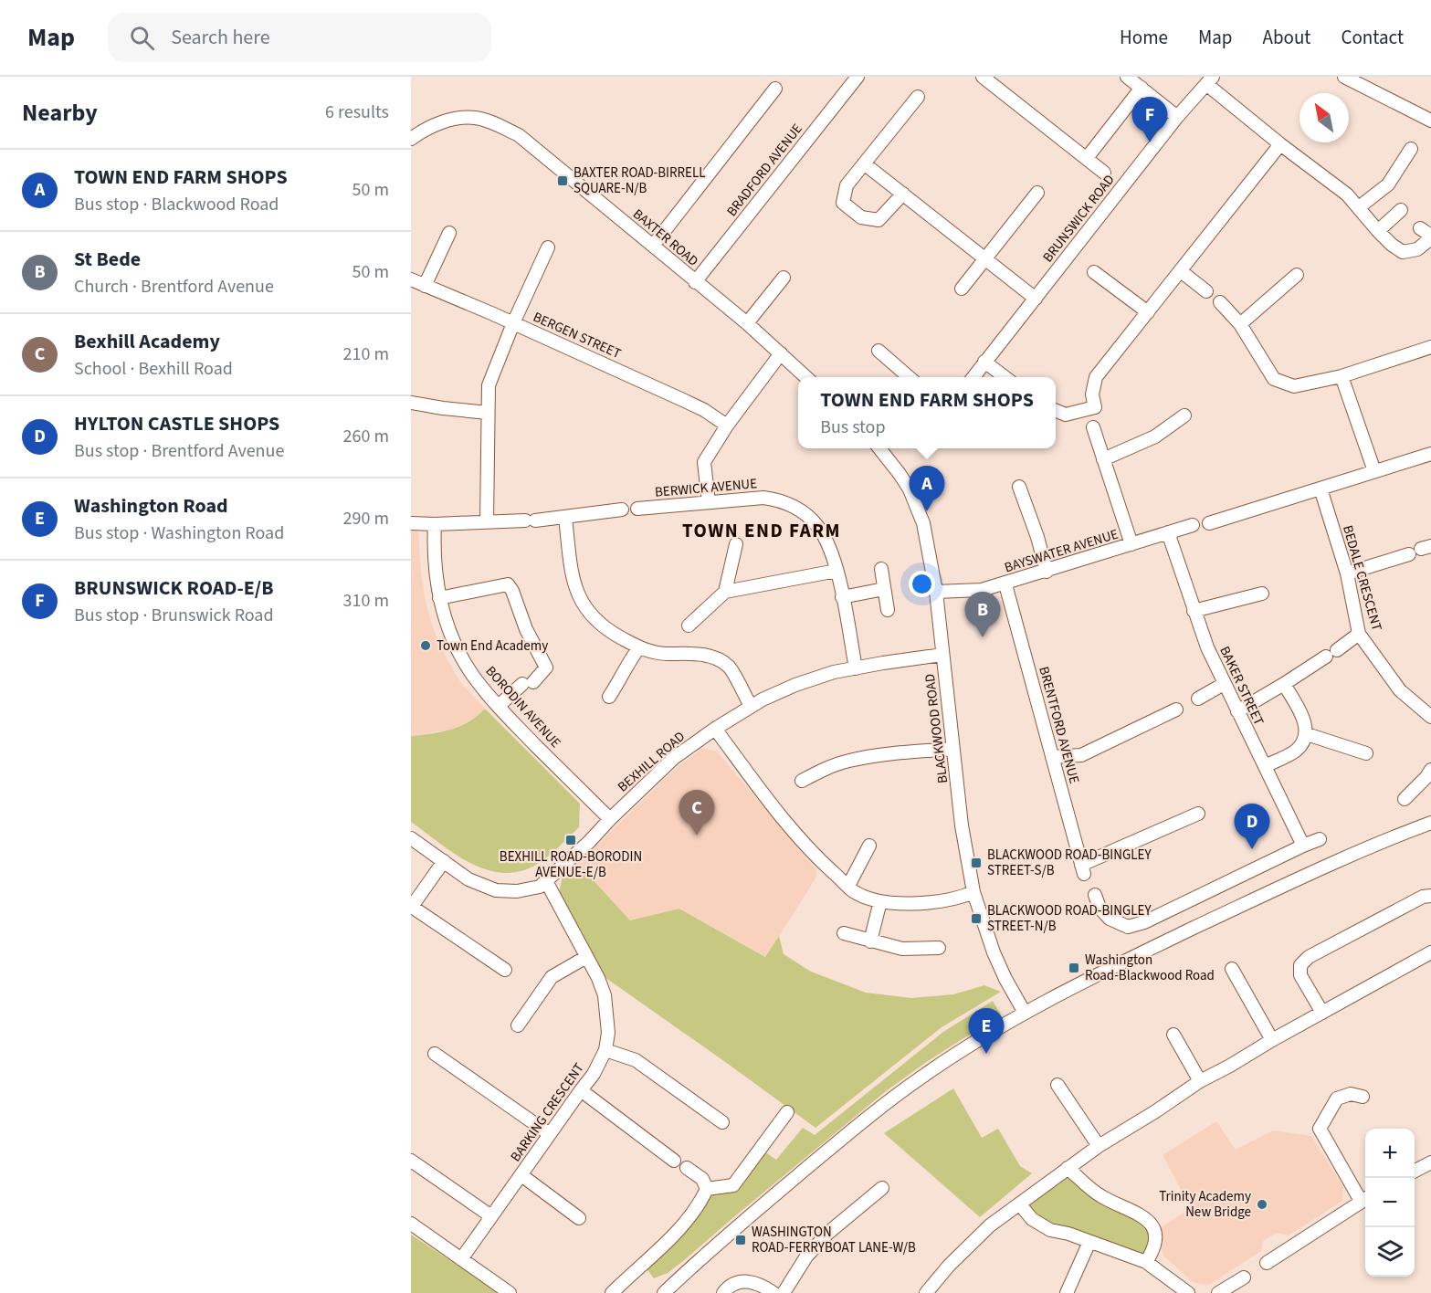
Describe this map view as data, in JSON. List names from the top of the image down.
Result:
{
  "streets": {
    "street": [
      "BRADFORD AVENUE",
      "BRUNSWICK ROAD",
      "BAXTER ROAD",
      "BERGEN STREET",
      "BERWICK AVENUE",
      "BAYSWATER AVENUE",
      "BEDALE CRESCENT",
      "BAKER STREET",
      "BORODIN AVENUE",
      "BRENTFORD AVENUE",
      "BLACKWOOD ROAD",
      "BEXHILL ROAD",
      "BARKING CRESCENT"
    ]
  },
  "crossings": [
    ["BRADFORD AVENUE", "BAXTER ROAD"],
    ["BERWICK AVENUE", "BEXHILL ROAD"],
    ["BAYSWATER AVENUE", "BAKER STREET"],
    ["BAYSWATER AVENUE", "BRENTFORD AVENUE"],
    ["BAYSWATER AVENUE", "BLACKWOOD ROAD"],
    ["BORODIN AVENUE", "BEXHILL ROAD"],
    ["BLACKWOOD ROAD", "BEXHILL ROAD"],
    ["BEXHILL ROAD", "BARKING CRESCENT"]
  ],
  "districts": ["TOWN END FARM"],
  "places": {
    "transit": [
      "BAXTER ROAD-BIRRELL SQUARE-N/B",
      "BEXHILL ROAD-BORODIN AVENUE-E/B",
      "BLACKWOOD ROAD-BINGLEY STREET-S/B",
      "BLACKWOOD ROAD-BINGLEY STREET-N/B",
      "Washington Road-Blackwood Road",
      "WASHINGTON ROAD-FERRYBOAT LANE-W/B"
    ],
    "other": ["Town End Academy", "Trinity Academy New Bridge"]
  },
  "north": "top left",
  "page": {
    "header": "Map",
    "search": "Search here",
    "nav": [
      "Home",
      "Map",
      "About",
      "Contact"
    ],
    "heading": ["Nearby", "6 results"],
    "pins": [
      "F",
      "A",
      "B",
      "C",
      "D",
      "E"
    ],
    "list": [
      {
        "mark": "A",
        "name": "TOWN END FARM SHOPS",
        "note": "Bus stop · Blackwood Road",
        "value": "50 m"
      },
      {
        "mark": "B",
        "name": "St Bede",
        "note": "Church · Brentford Avenue",
        "value": "50 m"
      },
      {
        "mark": "C",
        "name": "Bexhill Academy",
        "note": "School · Bexhill Road",
        "value": "210 m"
      },
      {
        "mark": "D",
        "name": "HYLTON CASTLE SHOPS",
        "note": "Bus stop · Brentford Avenue",
        "value": "260 m"
      },
      {
        "mark": "E",
        "name": "Washington Road",
        "note": "Bus stop · Washington Road",
        "value": "290 m"
      },
      {
        "mark": "F",
        "name": "BRUNSWICK ROAD-E/B",
        "note": "Bus stop · Brunswick Road",
        "value": "310 m"
      }
    ],
    "popup": ["TOWN END FARM SHOPS", "Bus stop"],
    "map_buttons": ["+", "−"]
  }
}
